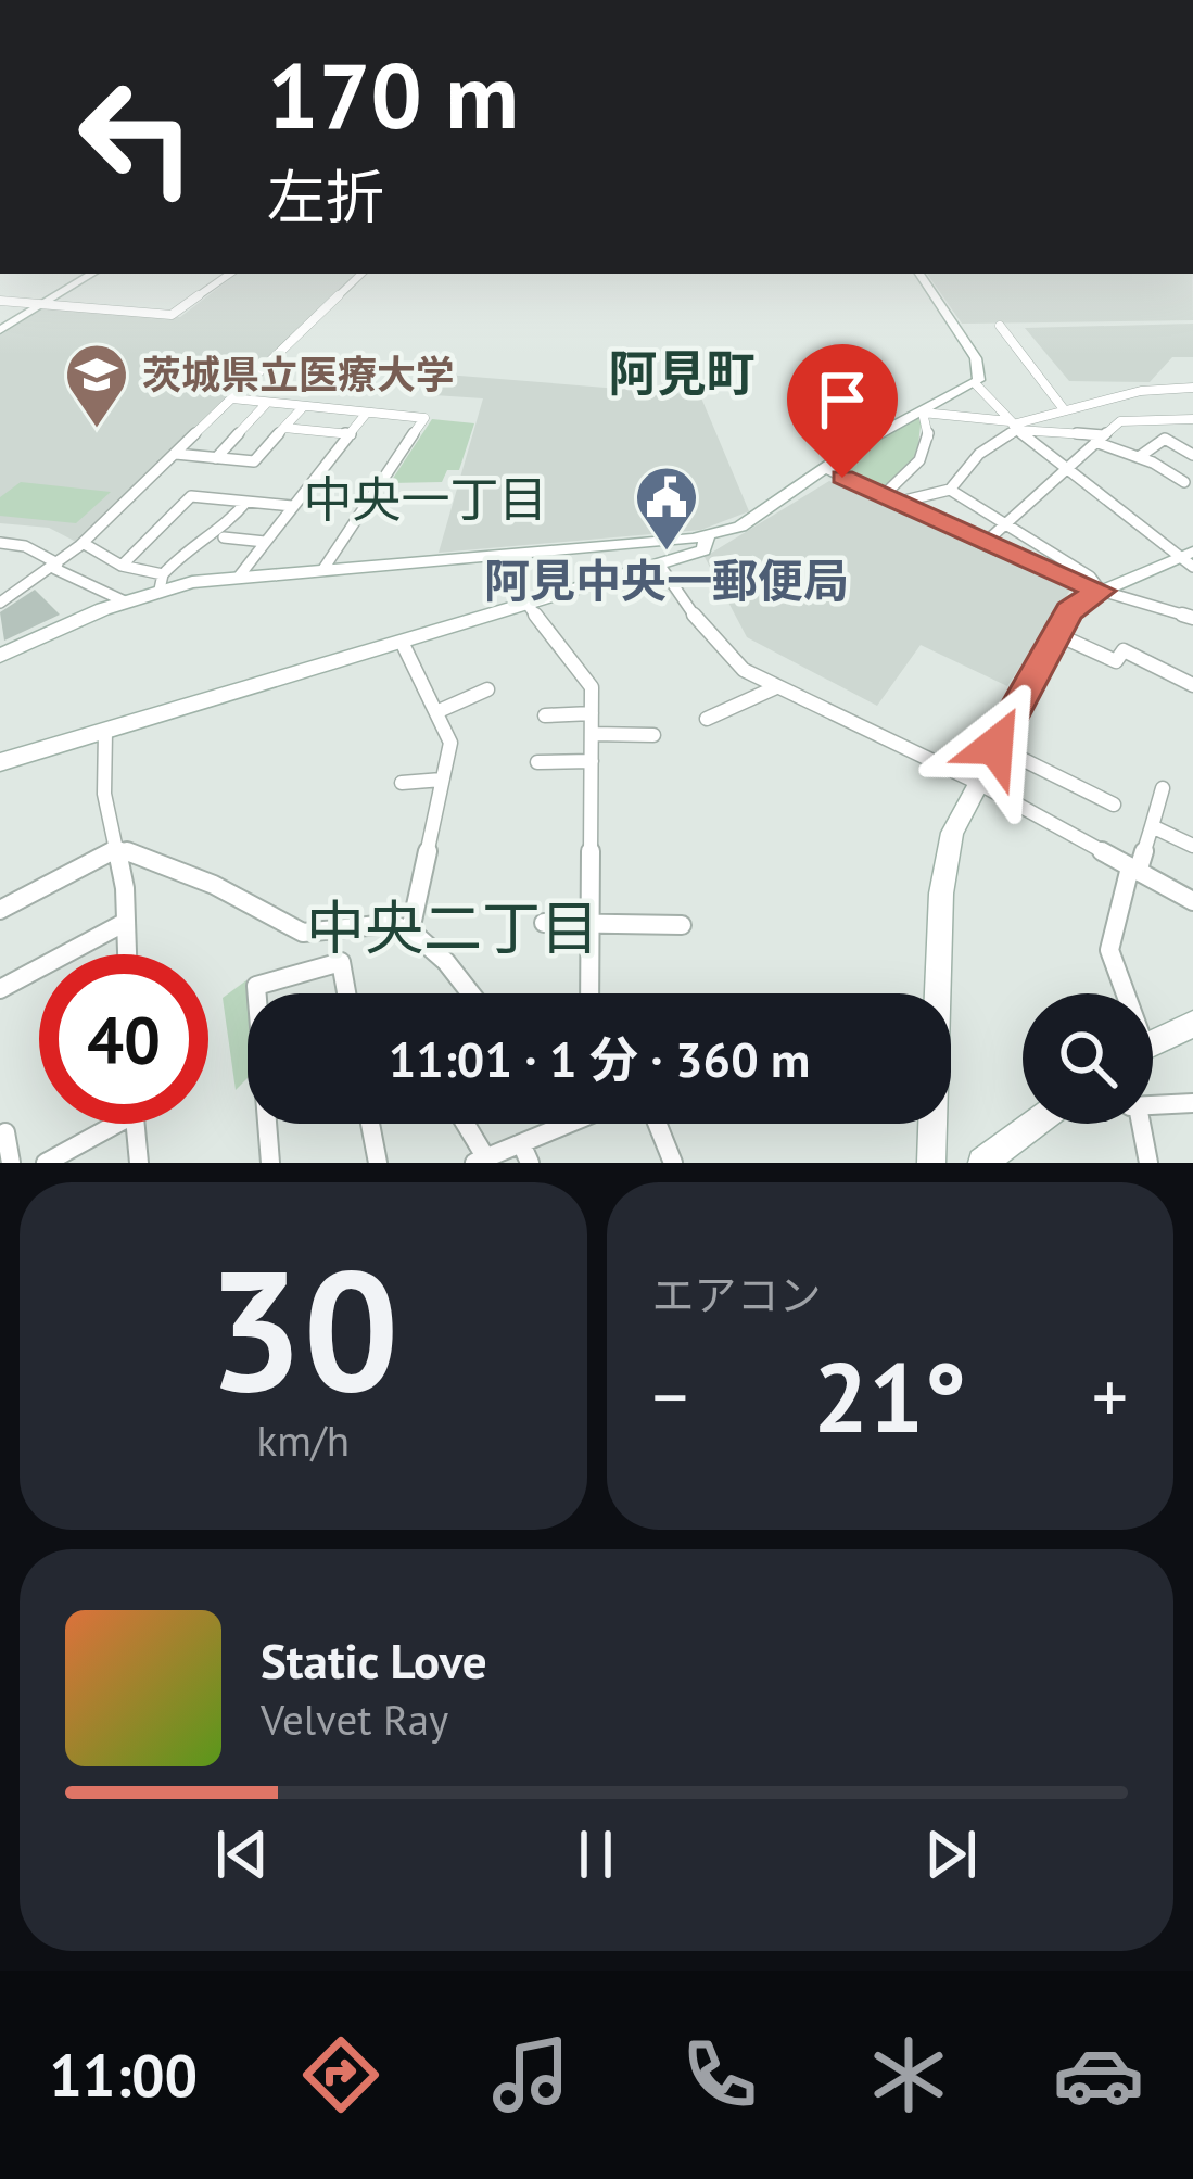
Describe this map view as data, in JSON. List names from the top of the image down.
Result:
{
  "districts": ["阿見町", "中央一丁目", "中央二丁目"],
  "places": {
    "school or university": ["茨城県立医療大学"],
    "public building": ["阿見中央一郵便局"]
  },
  "page": {
    "turn": ["170 m", "左折"],
    "limit": "40",
    "trip": "11:01 · 1 分 · 360 m",
    "tile": [
      ["30", "km/h"],
      "エアコン"
    ],
    "heat": ["−", "21°", "+"],
    "song": ["Static Love", "Velvet Ray"],
    "tabs": "11:00"
  }
}
